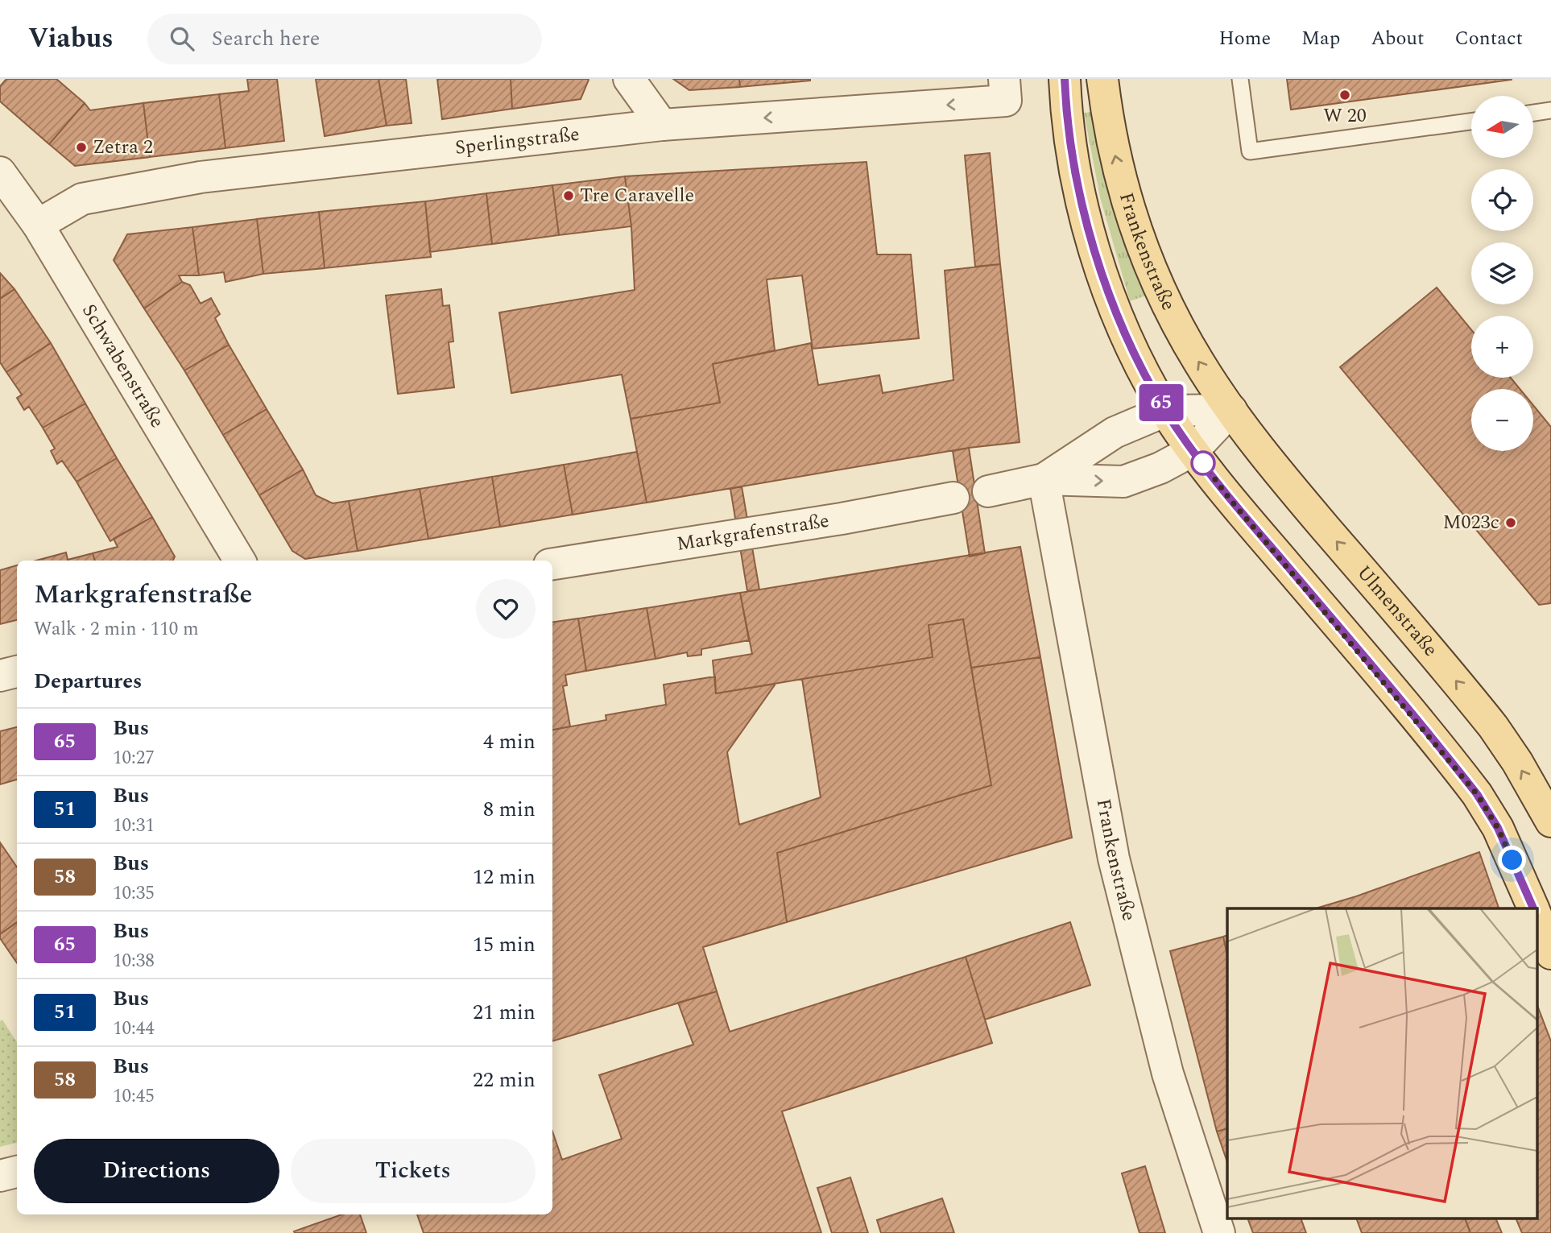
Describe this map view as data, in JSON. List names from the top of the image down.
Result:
{
  "streets": {
    "main road": ["Frankenstraße", "Ulmenstraße"],
    "street": ["Sperlingstraße", "Schwabenstraße", "Markgrafenstraße"]
  },
  "crossings": [
    ["Sperlingstraße", "Schwabenstraße"],
    ["Frankenstraße", "Ulmenstraße"]
  ],
  "one_way": ["Sperlingstraße"],
  "places": [
    "W 20",
    "Zetra 2",
    "Tre Caravelle",
    "M023c"
  ],
  "lines": ["bus line 65"],
  "north": "left",
  "page": {
    "header": "Viabus",
    "search": "Search here",
    "nav": [
      "Home",
      "Map",
      "About",
      "Contact"
    ],
    "on_map": "65",
    "map_buttons": ["+", "−"],
    "heading": [
      ["Markgrafenstraße", "Walk · 2 min · 110 m"],
      "Departures"
    ],
    "list": [
      {
        "mark": "65",
        "name": "Bus",
        "note": "10:27",
        "value": "4 min"
      },
      {
        "mark": "51",
        "name": "Bus",
        "note": "10:31",
        "value": "8 min"
      },
      {
        "mark": "58",
        "name": "Bus",
        "note": "10:35",
        "value": "12 min"
      },
      {
        "mark": "65",
        "name": "Bus",
        "note": "10:38",
        "value": "15 min"
      },
      {
        "mark": "51",
        "name": "Bus",
        "note": "10:44",
        "value": "21 min"
      },
      {
        "mark": "58",
        "name": "Bus",
        "note": "10:45",
        "value": "22 min"
      }
    ],
    "buttons": ["Directions", "Tickets"]
  }
}
